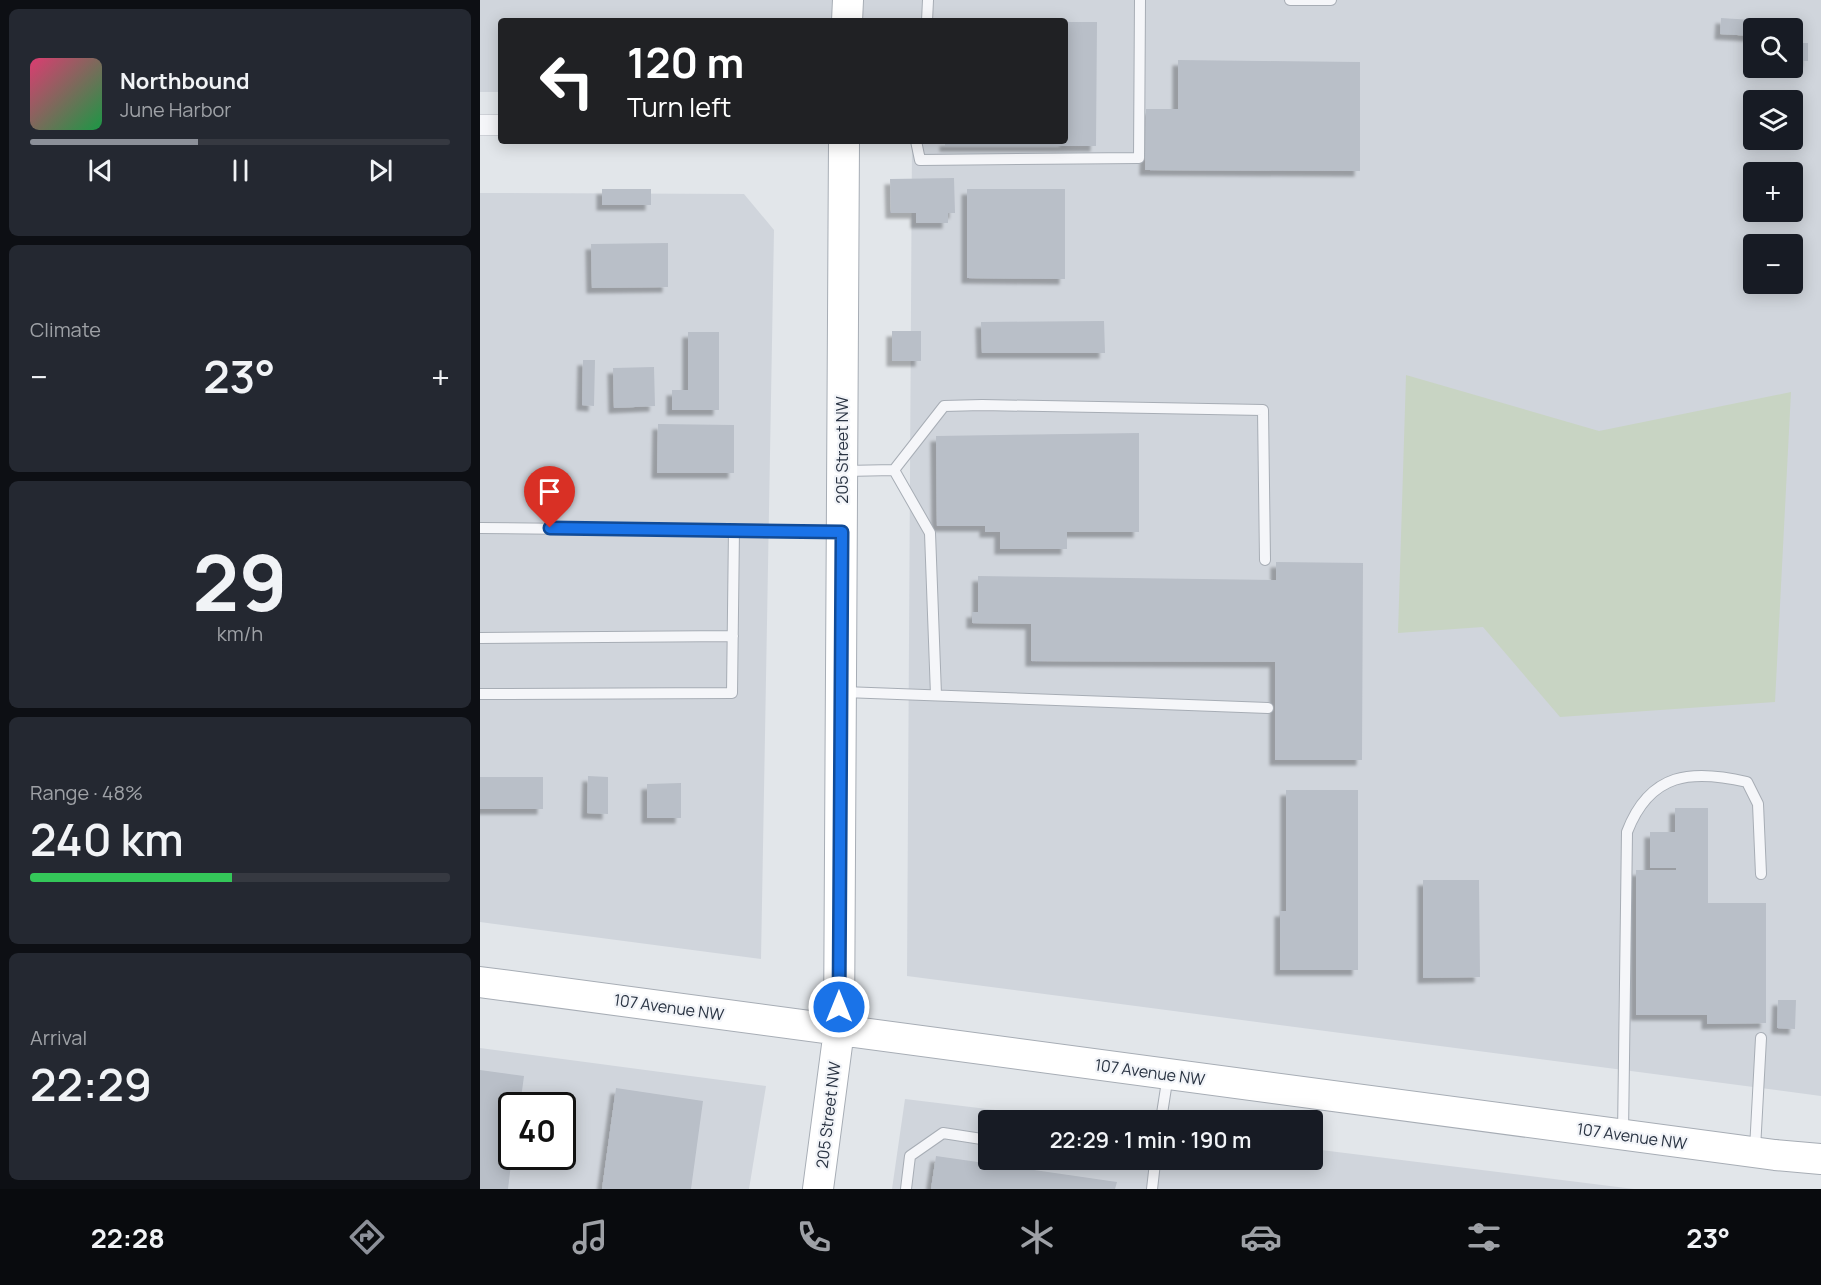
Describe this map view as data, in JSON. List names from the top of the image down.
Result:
{
  "streets": {
    "street": ["205 Street NW", "107 Avenue NW"]
  },
  "crossings": [
    ["205 Street NW", "107 Avenue NW"]
  ],
  "page": {
    "map_buttons": ["+", "−"],
    "turn": ["120 m", "Turn left"],
    "song": ["Northbound", "June Harbor"],
    "tile": [
      "Climate",
      ["29", "km/h"],
      ["Range · 48%", "240 km"],
      ["Arrival", "22:29"]
    ],
    "heat": ["−", "23°", "+"],
    "limit": "40",
    "trip": "22:29 · 1 min · 190 m",
    "tabs": ["22:28", "23°"]
  }
}
